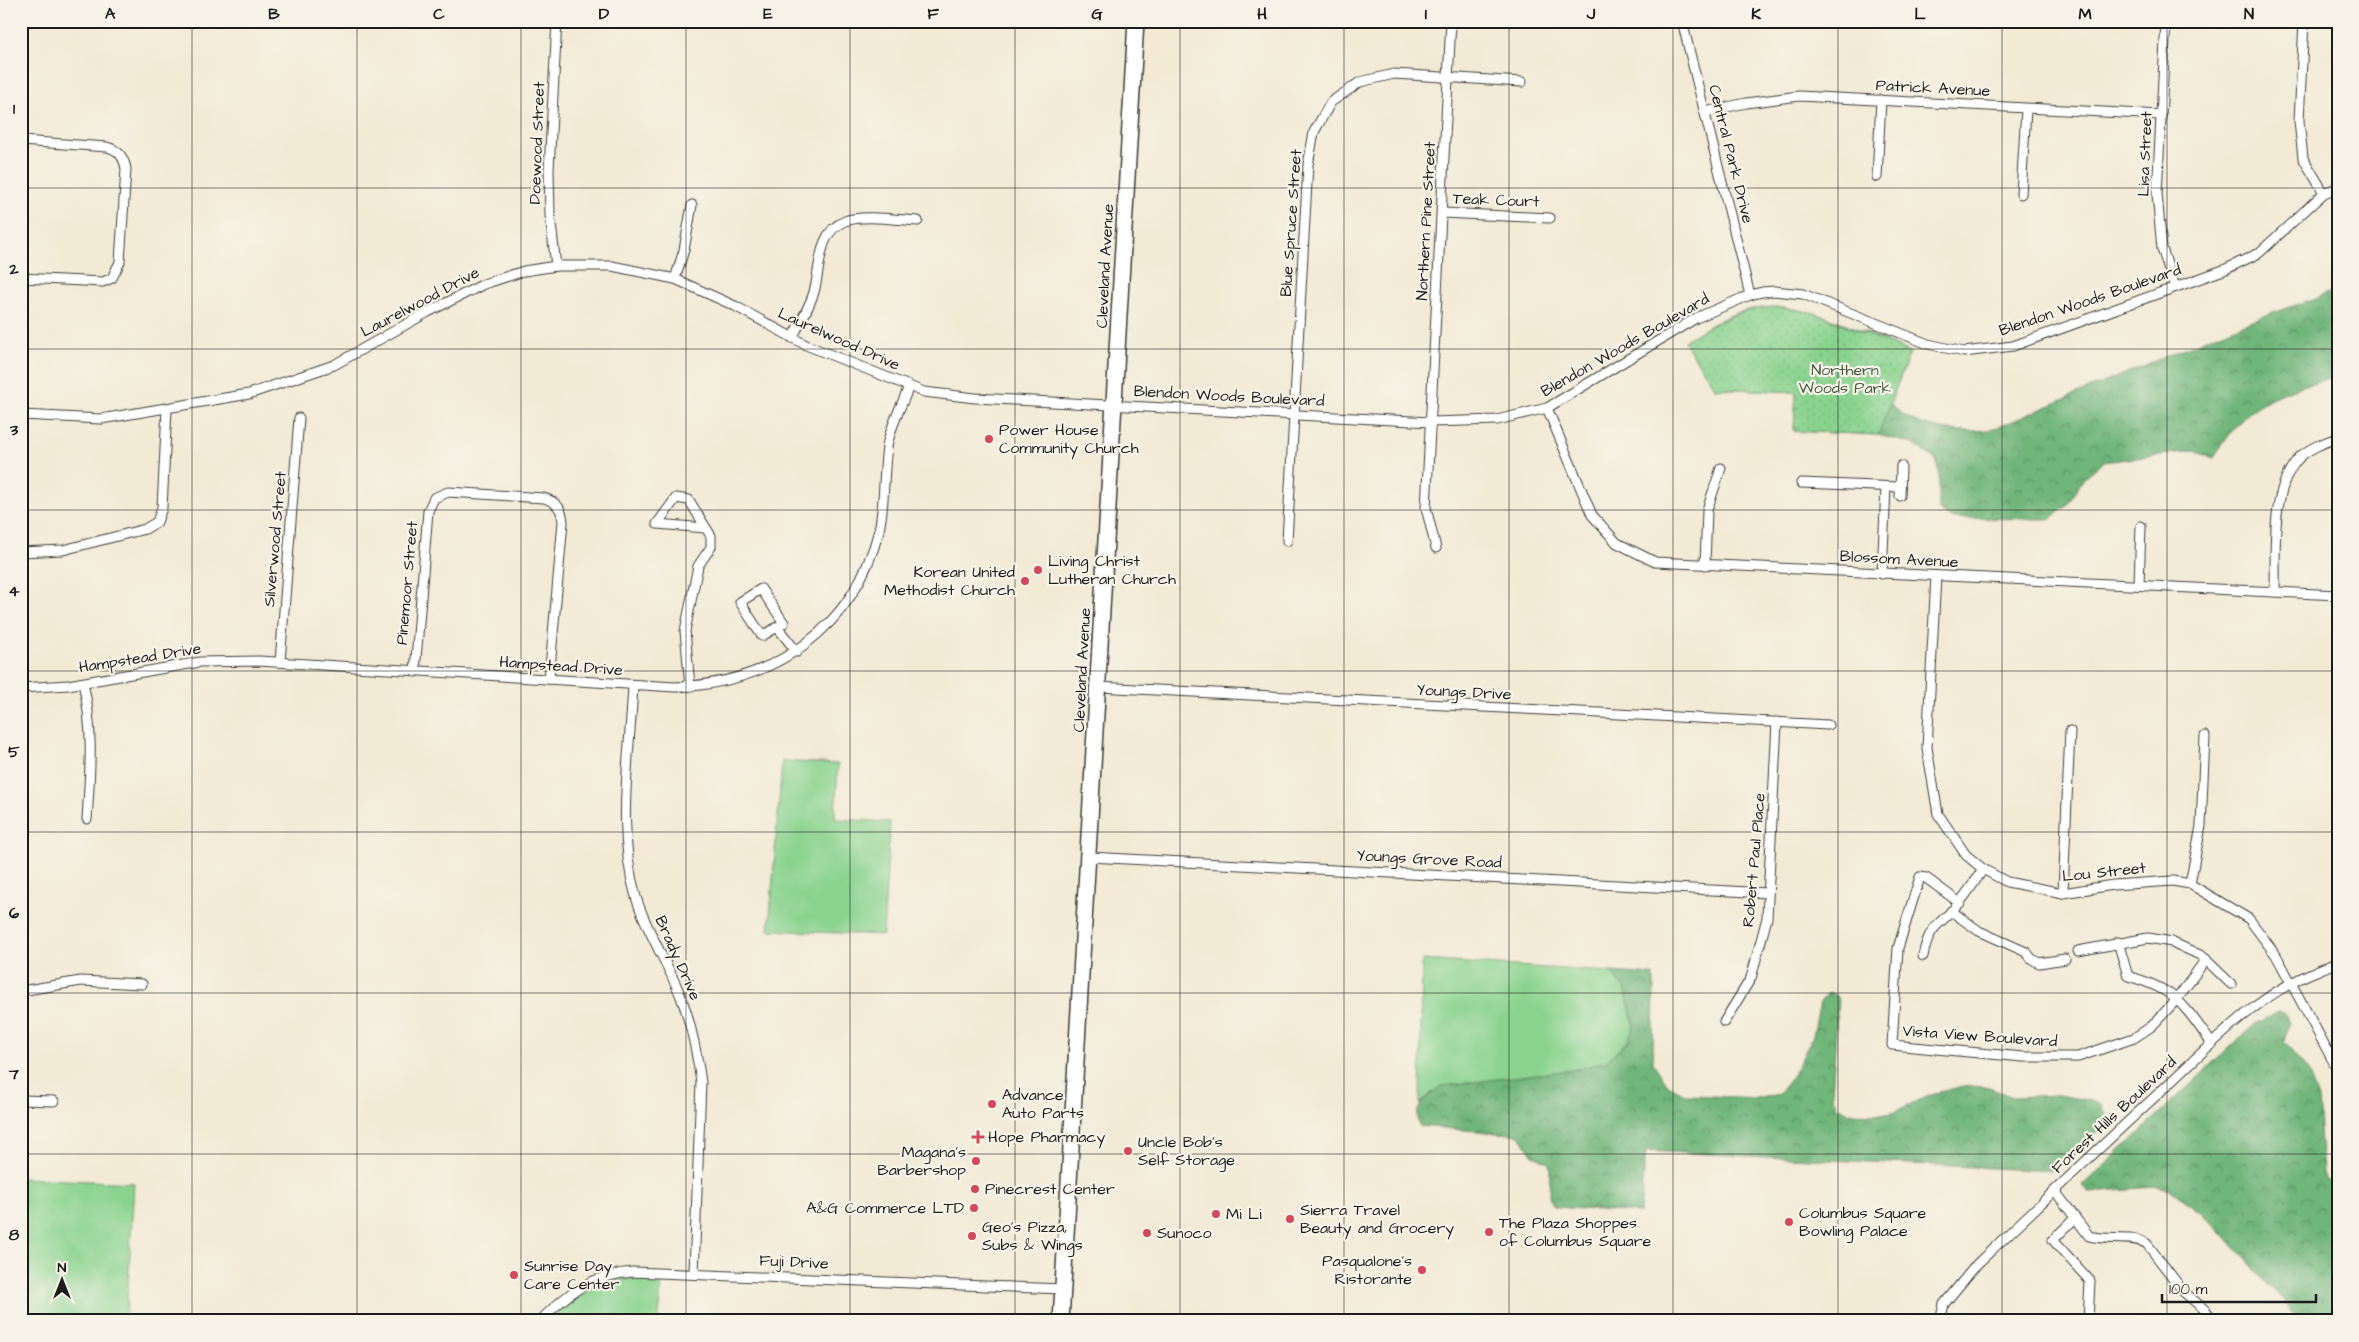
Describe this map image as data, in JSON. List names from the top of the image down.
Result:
{
  "streets": {
    "main road": ["Cleveland Avenue"],
    "street": [
      "Patrick Avenue",
      "Doewood Street",
      "Central Park Drive",
      "Lisa Street",
      "Teak Court",
      "Northern Pine Street",
      "Blue Spruce Street",
      "Blendon Woods Boulevard",
      "Laurelwood Drive",
      "Silverwood Street",
      "Blossom Avenue",
      "Pinemoor Street",
      "Hampstead Drive",
      "Youngs Drive",
      "Youngs Grove Road",
      "Robert Paul Place",
      "Lou Street",
      "Brady Drive",
      "Vista View Boulevard",
      "Forest Hills Boulevard",
      "Fuji Drive"
    ]
  },
  "crossings": [
    ["Patrick Avenue", "Central Park Drive"],
    ["Patrick Avenue", "Lisa Street"],
    ["Doewood Street", "Laurelwood Drive"],
    ["Central Park Drive", "Blendon Woods Boulevard"],
    ["Lisa Street", "Blendon Woods Boulevard"],
    ["Teak Court", "Northern Pine Street"],
    ["Northern Pine Street", "Blue Spruce Street"],
    ["Northern Pine Street", "Blendon Woods Boulevard"],
    ["Blue Spruce Street", "Blendon Woods Boulevard"],
    ["Cleveland Avenue", "Blendon Woods Boulevard"],
    ["Cleveland Avenue", "Laurelwood Drive"],
    ["Cleveland Avenue", "Youngs Drive"],
    ["Cleveland Avenue", "Youngs Grove Road"],
    ["Cleveland Avenue", "Fuji Drive"],
    ["Blendon Woods Boulevard", "Laurelwood Drive"],
    ["Blendon Woods Boulevard", "Blossom Avenue"],
    ["Laurelwood Drive", "Hampstead Drive"],
    ["Silverwood Street", "Hampstead Drive"],
    ["Blossom Avenue", "Lou Street"],
    ["Pinemoor Street", "Hampstead Drive"],
    ["Hampstead Drive", "Brady Drive"],
    ["Youngs Drive", "Robert Paul Place"],
    ["Youngs Grove Road", "Robert Paul Place"],
    ["Lou Street", "Forest Hills Boulevard"],
    ["Brady Drive", "Fuji Drive"]
  ],
  "parks": ["Northern Woods Park"],
  "places": {
    "other": [
      "Power House Community Church",
      "Living Christ Lutheran Church",
      "Korean United Methodist Church",
      "Advance Auto Parts",
      "Uncle Bob's Self Storage",
      "Magana's Barbershop",
      "Pinecrest Center",
      "A&G Commerce LTD",
      "Mi Li",
      "Sierra Travel Beauty and Grocery",
      "Columbus Square Bowling Palace",
      "The Plaza Shoppes of Columbus Square",
      "Sunoco",
      "Geo's Pizza, Subs & Wings",
      "Pasqualone's Ristorante",
      "Sunrise Day Care Center"
    ],
    "health": ["Hope Pharmacy"]
  },
  "scale_bar": "100 m",
  "north": "top",
  "grid": {
    "columns": [
      "A",
      "B",
      "C",
      "D",
      "E",
      "F",
      "G",
      "H",
      "I",
      "J",
      "K",
      "L",
      "M",
      "N"
    ],
    "rows": [
      "1",
      "2",
      "3",
      "4",
      "5",
      "6",
      "7",
      "8"
    ]
  }
}
